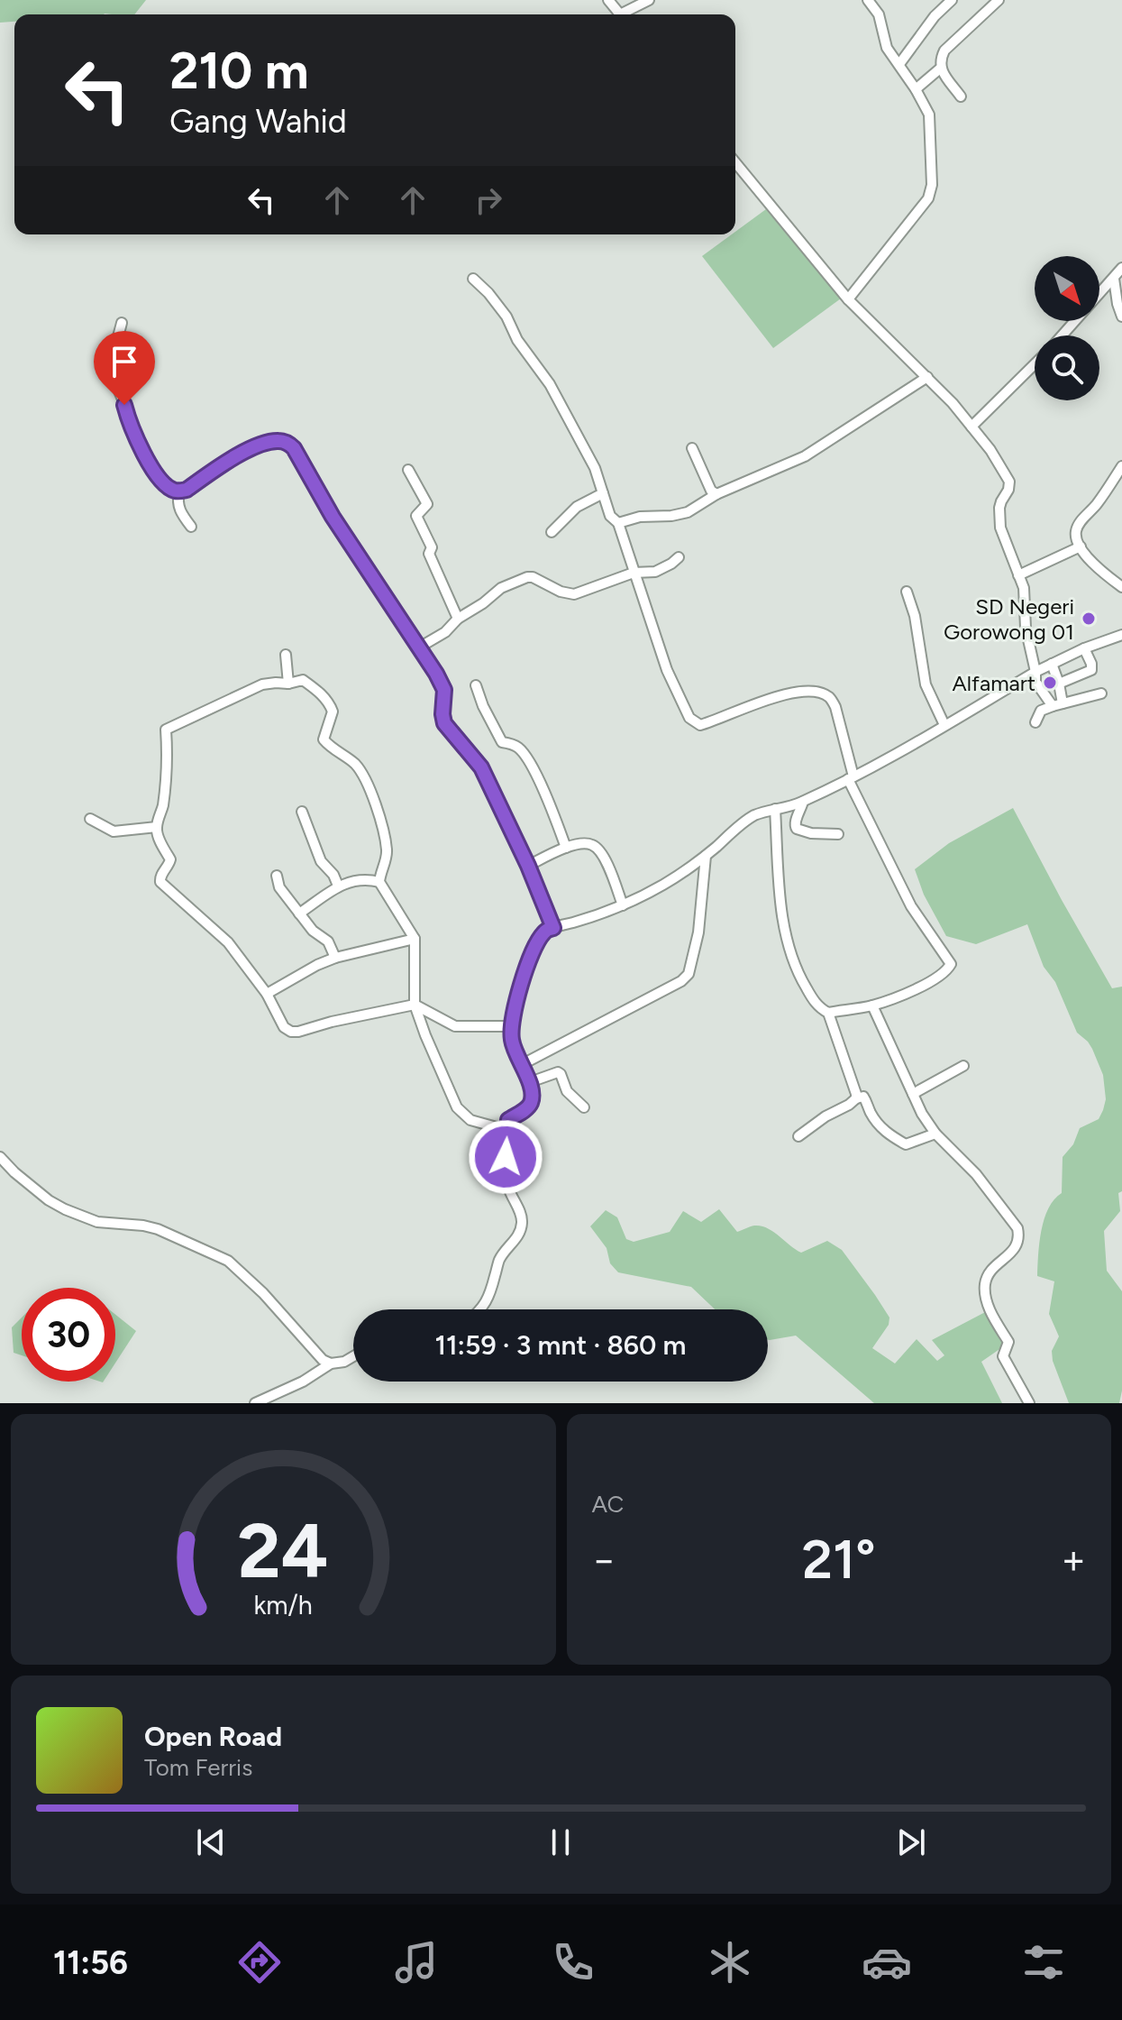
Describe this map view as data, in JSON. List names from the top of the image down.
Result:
{
  "places": ["SD Negeri Gorowong 01", "Alfamart"],
  "north": "bottom right",
  "page": {
    "turn": ["210 m", "Gang Wahid"],
    "limit": "30",
    "trip": "11:59 · 3 mnt · 860 m",
    "tile": "AC",
    "heat": ["−", "21°", "+"],
    "song": ["Open Road", "Tom Ferris"],
    "tabs": "11:56",
    "gauge": ["24", "km/h"]
  }
}
